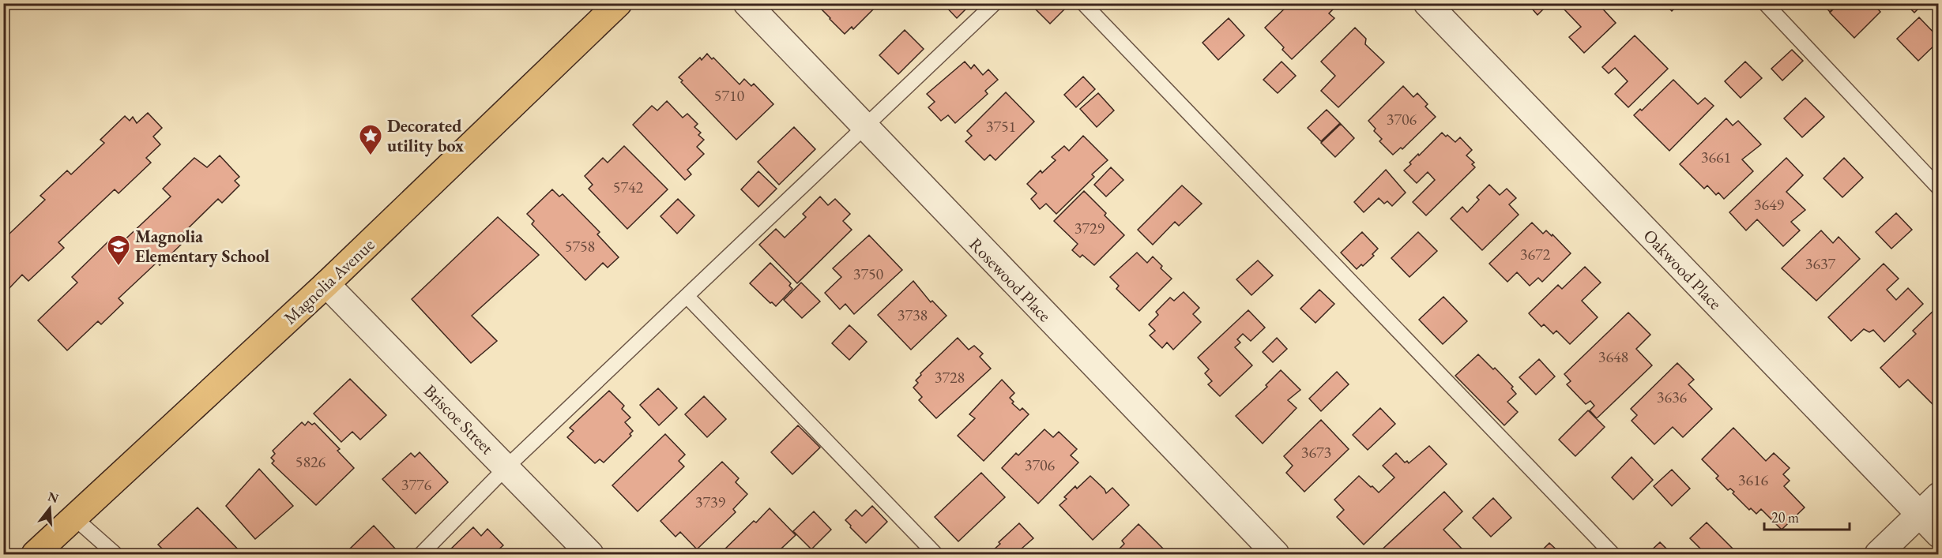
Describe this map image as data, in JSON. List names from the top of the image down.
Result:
{
  "streets": {
    "main road": ["Magnolia Avenue"],
    "street": ["Oakwood Place", "Rosewood Place", "Briscoe Street"]
  },
  "crossings": [
    ["Magnolia Avenue", "Briscoe Street"]
  ],
  "places": {
    "place": ["Decorated utility box"],
    "school or university": ["Magnolia Elementary School"]
  },
  "house_numbers": [
    "5710",
    "3706",
    "3751",
    "3661",
    "5742",
    "3649",
    "3729",
    "5758",
    "3672",
    "3637",
    "3750",
    "3738",
    "3648",
    "3728",
    "3636",
    "3673",
    "5826",
    "3706",
    "3616",
    "3776",
    "3739"
  ],
  "scale_bar": "20 m",
  "north": "top"
}
